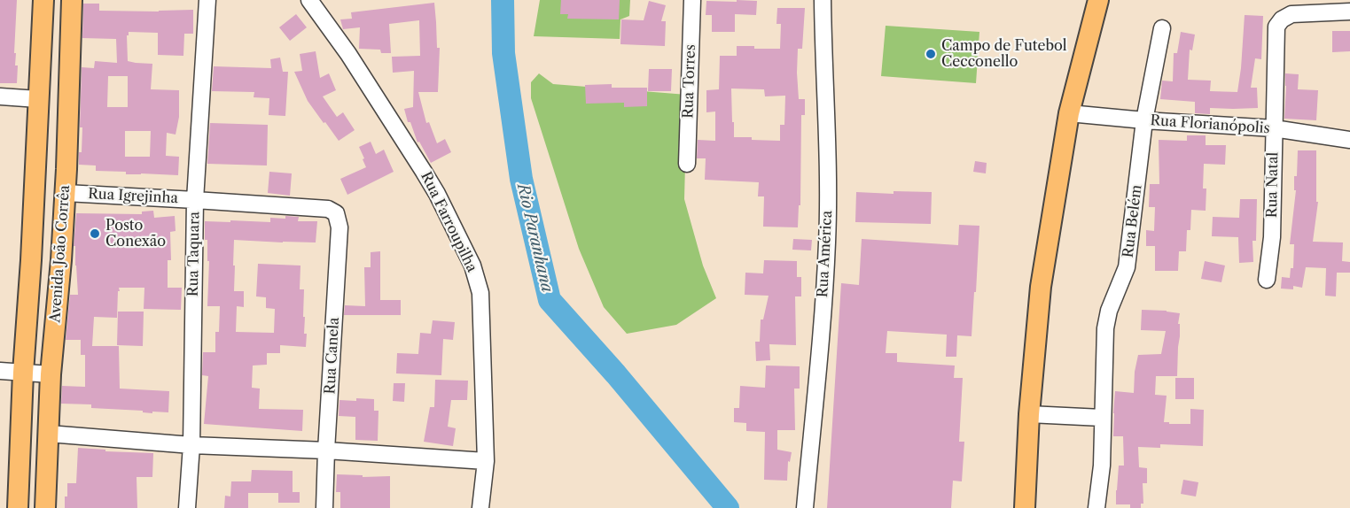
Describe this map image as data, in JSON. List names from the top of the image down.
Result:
{
  "streets": {
    "main road": ["Avenida João Corrêa"],
    "street": [
      "Rua Torres",
      "Rua Florianópolis",
      "Rua Natal",
      "Rua Igrejinha",
      "Rua Belém",
      "Rua Farroupilha",
      "Rua Taquara",
      "Rua América",
      "Rua Canela"
    ]
  },
  "crossings": [
    ["Rua Florianópolis", "Rua Natal"],
    ["Rua Florianópolis", "Rua Belém"],
    ["Rua Igrejinha", "Avenida João Corrêa"],
    ["Rua Igrejinha", "Rua Taquara"],
    ["Rua Igrejinha", "Rua Canela"]
  ],
  "water": ["Rio Paranhana"],
  "places": ["Campo de Futebol Cecconello", "Posto Conexão"]
}
